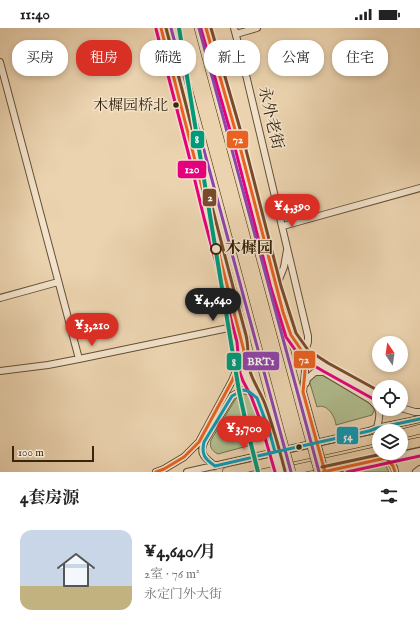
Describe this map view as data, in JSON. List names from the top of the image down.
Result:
{
  "streets": {
    "street": ["永外老街"]
  },
  "places": ["木樨园桥北", "木樨园"],
  "lines": [
    "transit line 8",
    "transit line 72",
    "transit line 2",
    "transit line BRT1",
    "transit line 120",
    "transit line 54"
  ],
  "scale_bar": "100 m",
  "north": "top",
  "page": {
    "status": "11:40",
    "chip": [
      "买房",
      "租房",
      "筛选",
      "新上",
      "公寓",
      "住宅"
    ],
    "price": [
      "¥4,390",
      "¥4,640",
      "¥3,210",
      "¥3,700"
    ],
    "scale": "100 m",
    "heading": "4套房源",
    "list": [
      {
        "name": "¥4,640/月",
        "note": "2室 · 76 m² · 永定门外大街"
      }
    ]
  }
}
